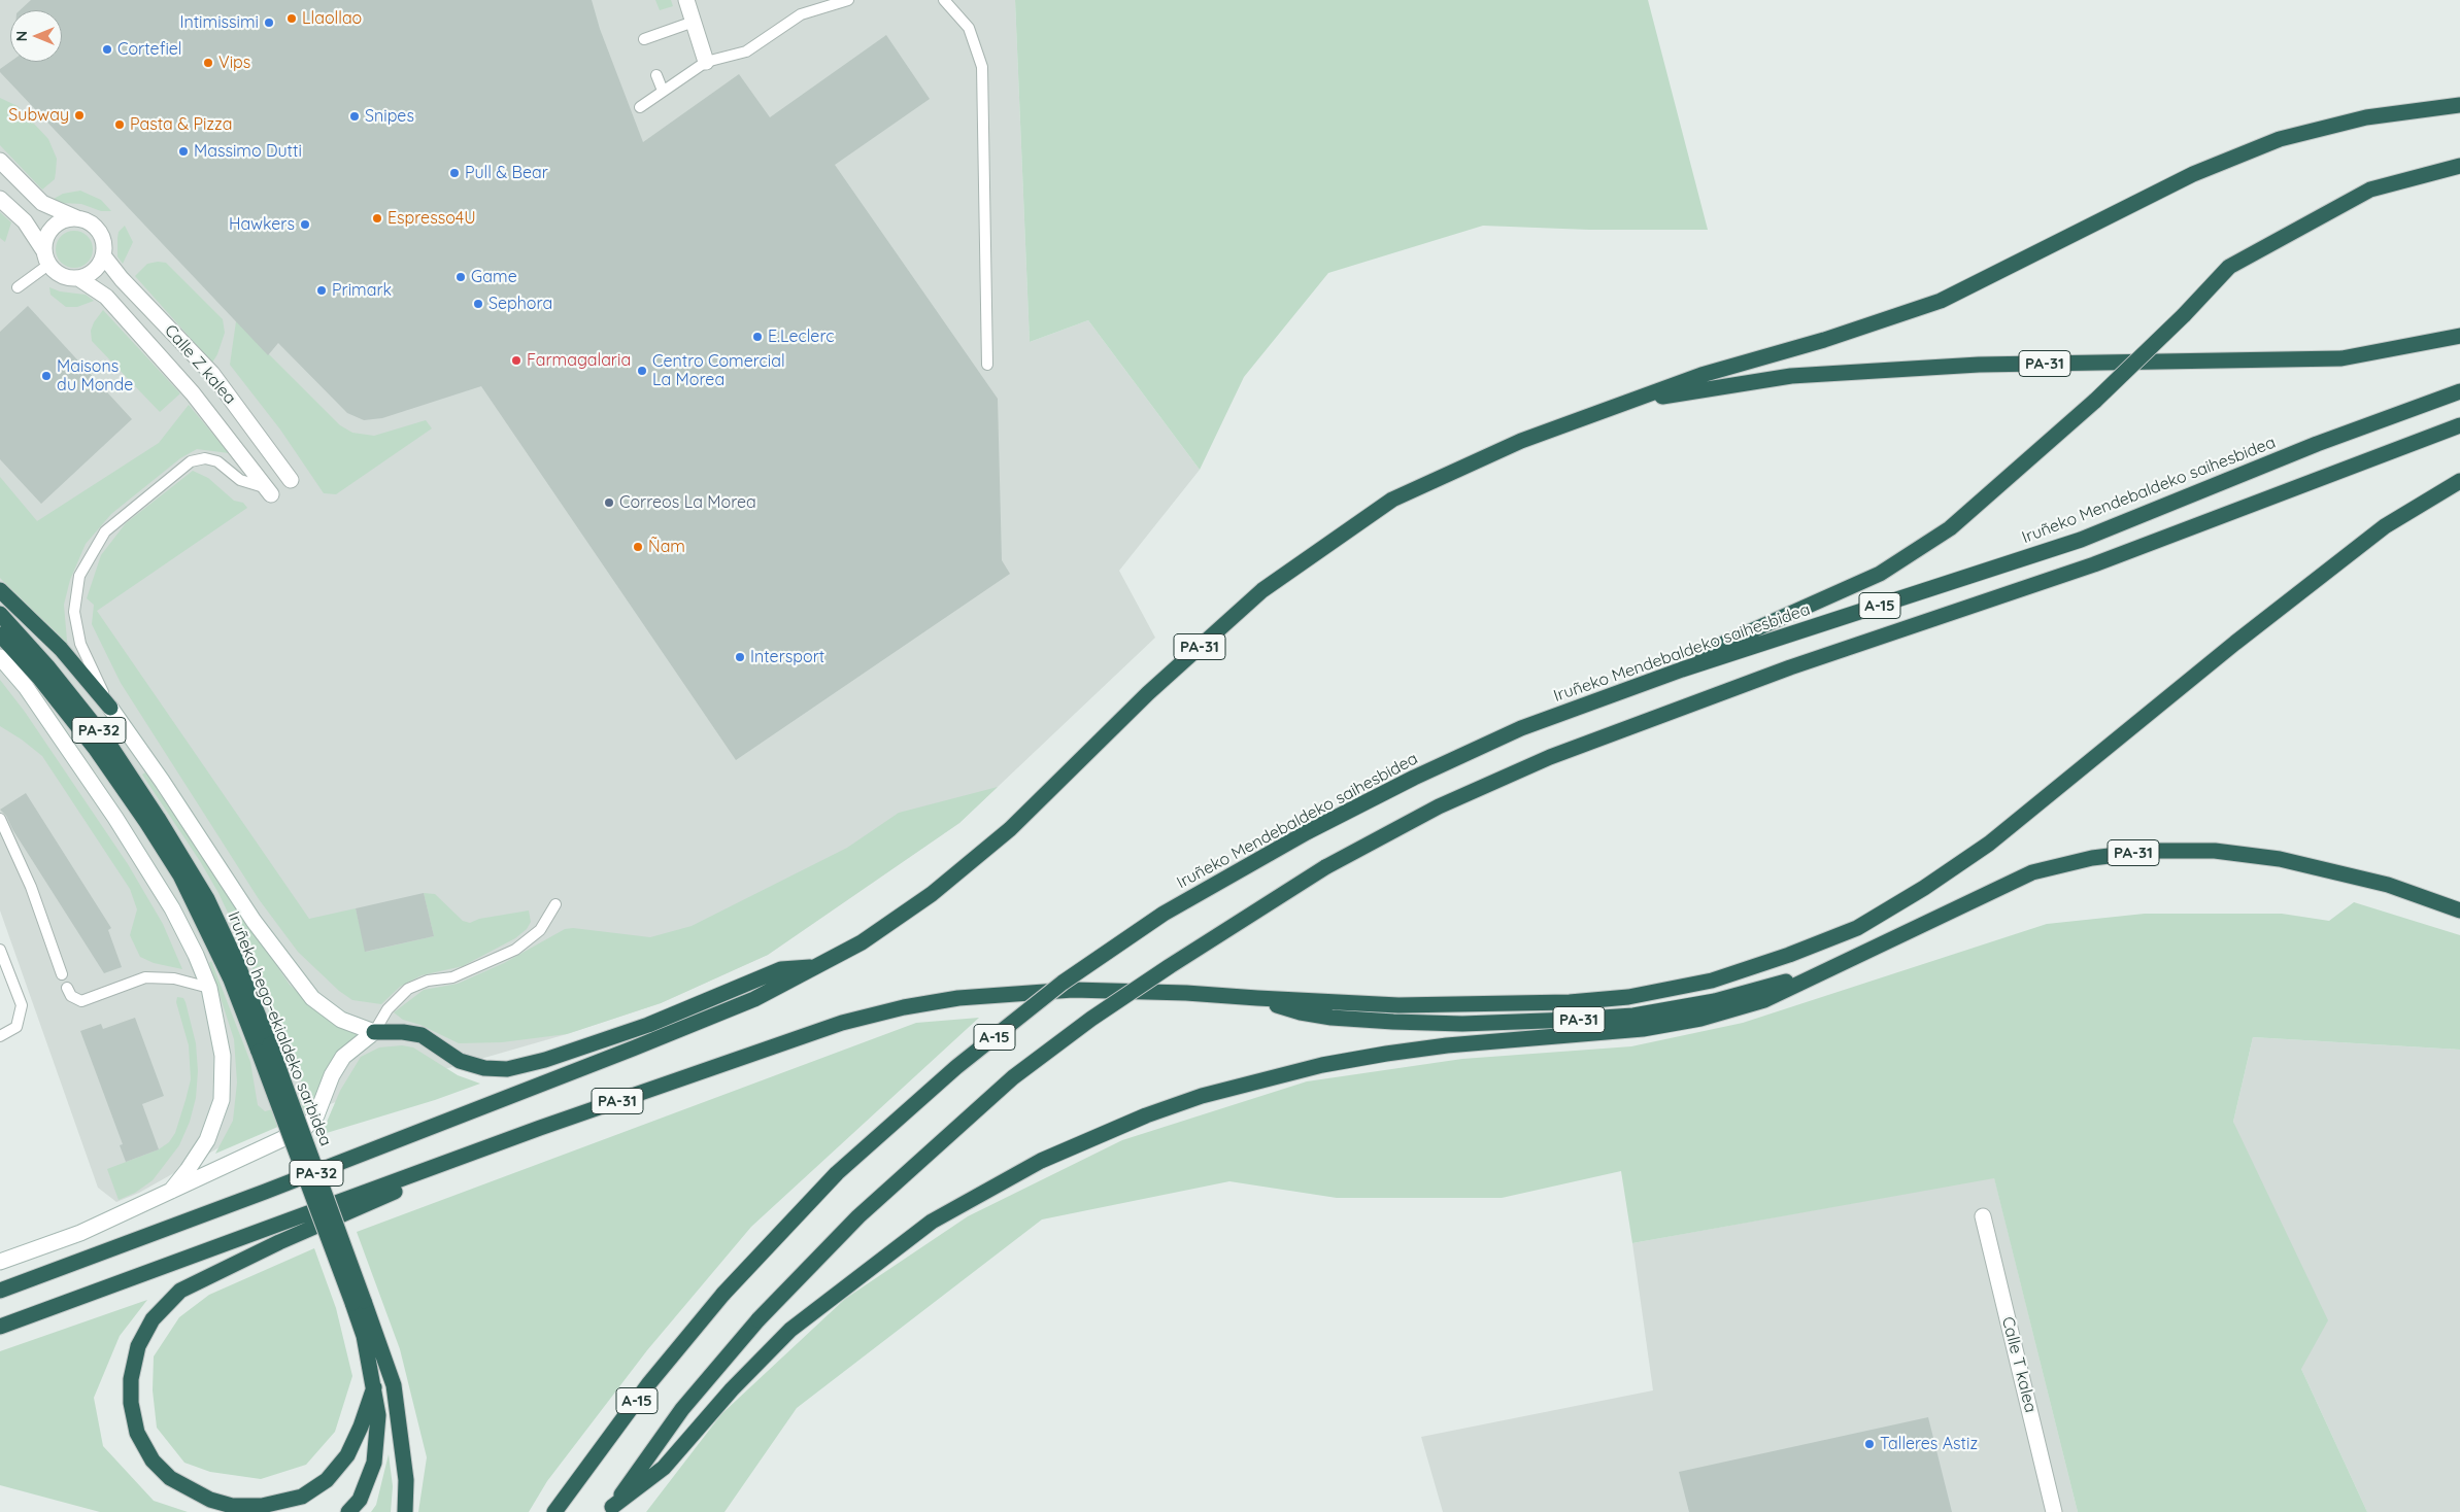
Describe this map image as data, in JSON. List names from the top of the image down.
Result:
{
  "streets": {
    "highway": [
      "PA-31",
      "Iruñeko Mendebaldeko saihesbidea",
      "A-15",
      "PA-32",
      "Iruñeko hego-ekialdeko sarbidea"
    ],
    "street": ["Calle Z kalea", "Calle T kalea"]
  },
  "places": [
    "Llaollao",
    "Intimissimi",
    "Cortefiel",
    "Vips",
    "Subway",
    "Snipes",
    "Pasta & Pizza",
    "Massimo Dutti",
    "Pull & Bear",
    "Espresso4U",
    "Hawkers",
    "Game",
    "Primark",
    "Sephora",
    "E.Leclerc",
    "Farmagalaria",
    "Centro Comercial La Morea",
    "Maisons du Monde",
    "Correos La Morea",
    "Ñam",
    "Intersport",
    "Talleres Astiz"
  ],
  "north": "left"
}
